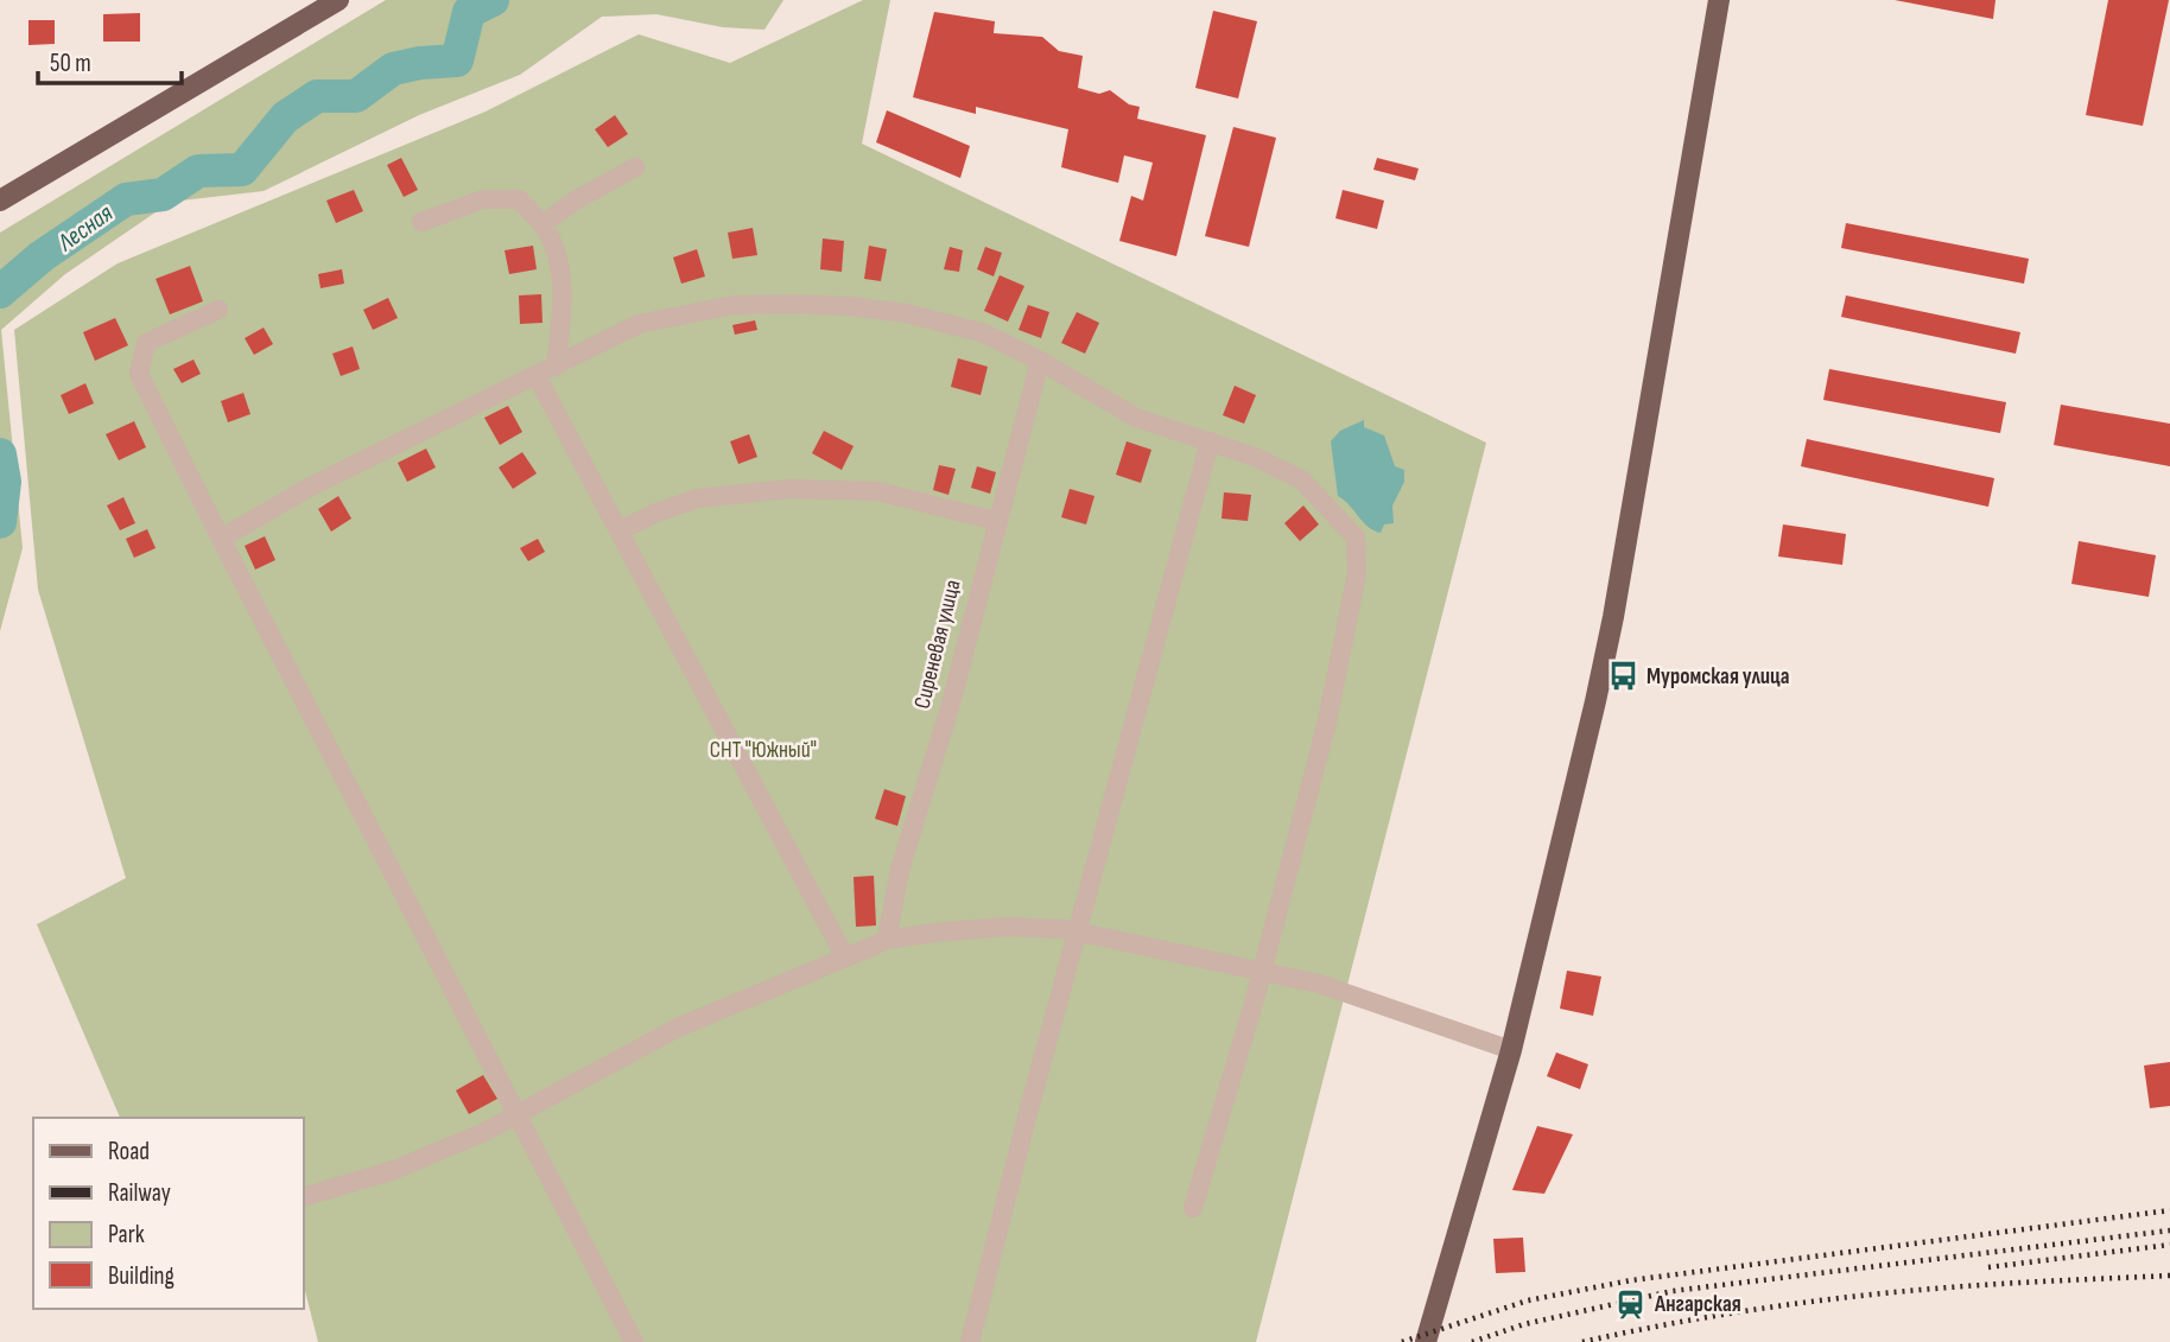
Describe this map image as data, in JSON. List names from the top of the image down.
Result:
{
  "streets": {
    "street": ["Сиреневая улица"]
  },
  "water": ["Лесная"],
  "parks": ["СНТ \"Южный\""],
  "places": {
    "bus stop": ["Муромская улица"],
    "station": ["Ангарская"]
  },
  "legend": [
    "Road",
    "Railway",
    "Park",
    "Building"
  ],
  "scale_bar": "50 m"
}
